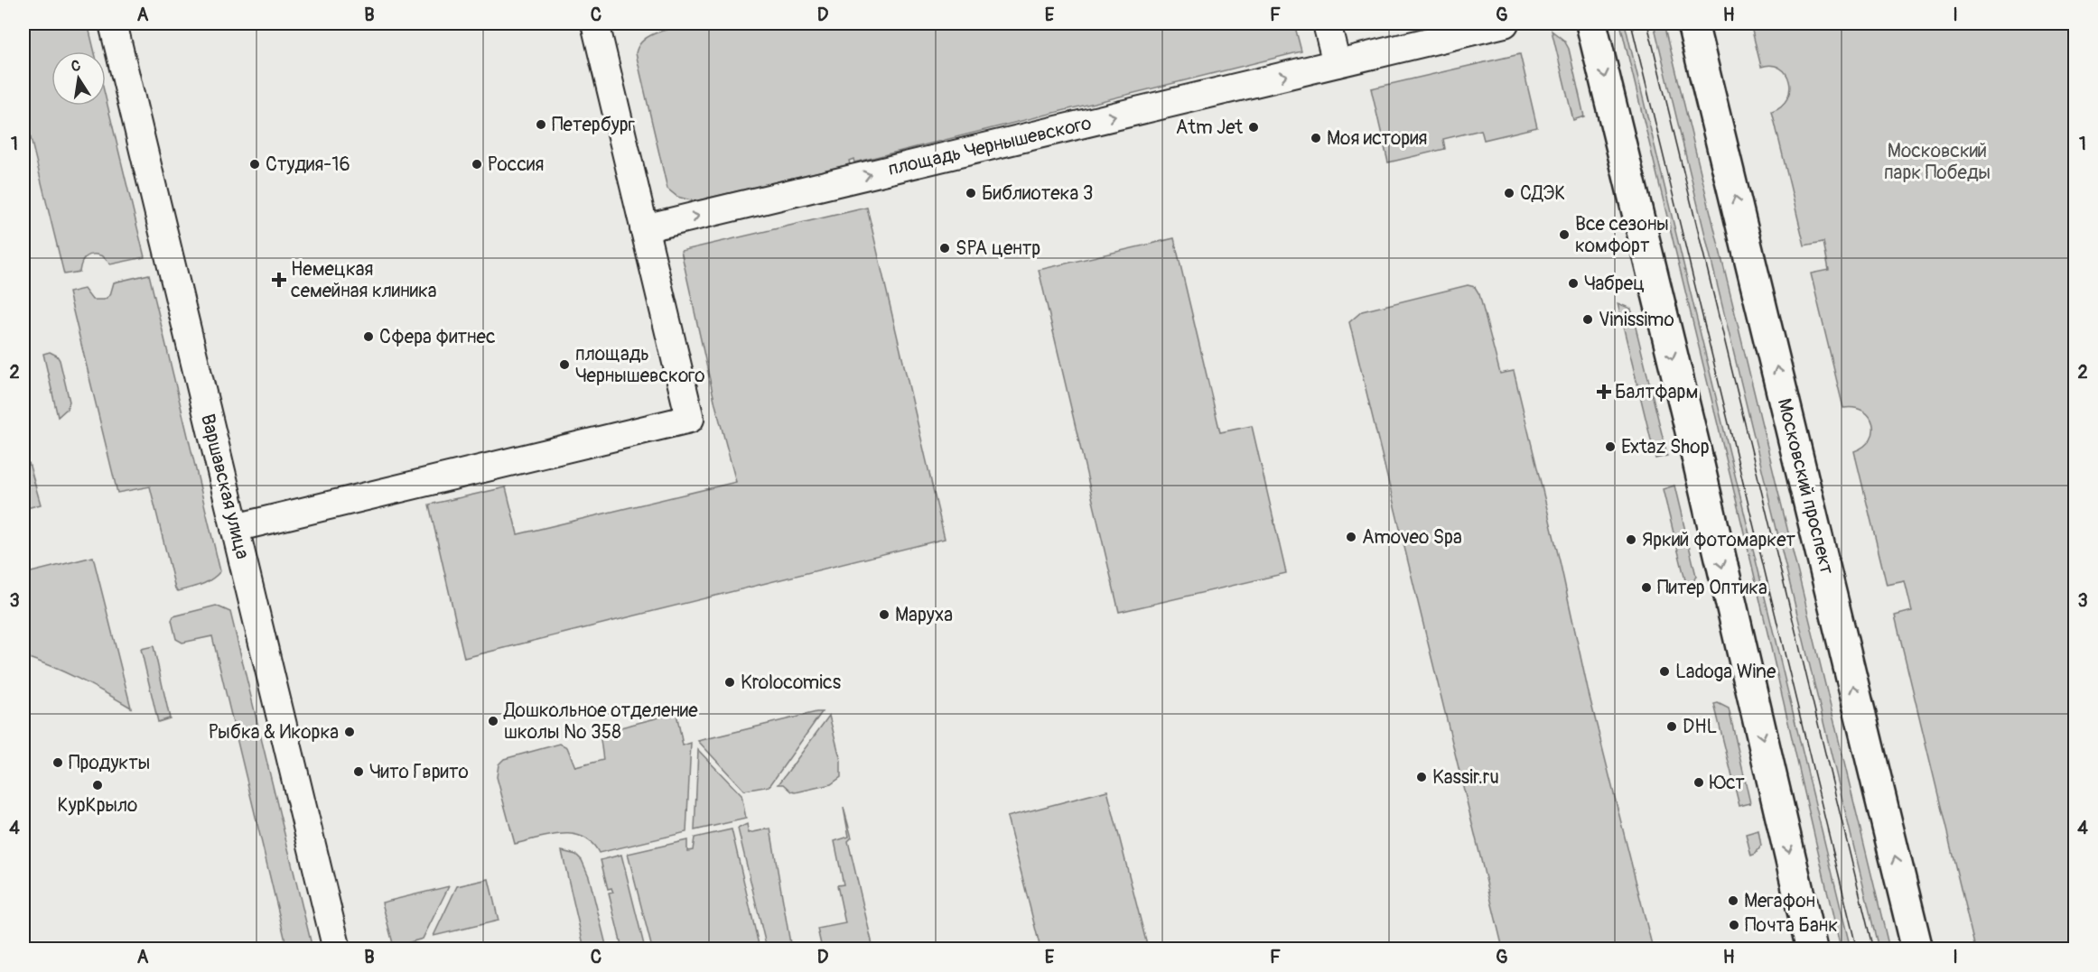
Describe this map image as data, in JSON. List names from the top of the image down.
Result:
{
  "streets": {
    "main road": ["Московский проспект"],
    "street": ["площадь Чернышевского", "Варшавская улица"]
  },
  "one_way": ["площадь Чернышевского"],
  "parks": ["Московский парк Победы"],
  "places": {
    "other": [
      "Петербург",
      "Atm Jet",
      "Моя история",
      "Студия-16",
      "Россия",
      "Библиотека 3",
      "СДЭК",
      "Все сезоны комфорт",
      "SPA центр",
      "Чабрец",
      "Vinissimo",
      "Сфера фитнес",
      "площадь Чернышевского",
      "Extaz Shop",
      "Amoveo Spa",
      "Яркий фотомаркет",
      "Питер Оптика",
      "Маруха",
      "Ladoga Wine",
      "Krolocomics",
      "Дошкольное отделение школы № 358",
      "DHL",
      "Рыбка & Икорка",
      "Продукты",
      "Чито Гврито",
      "Kassir.ru",
      "Юст",
      "КурКрыло",
      "Мегафон",
      "Почта Банк"
    ],
    "health": ["Немецкая семейная клиника", "Балтфарм"]
  },
  "north": "top",
  "grid": {
    "columns": [
      "A",
      "B",
      "C",
      "D",
      "E",
      "F",
      "G",
      "H",
      "I"
    ],
    "rows": [
      "1",
      "2",
      "3",
      "4"
    ]
  }
}
